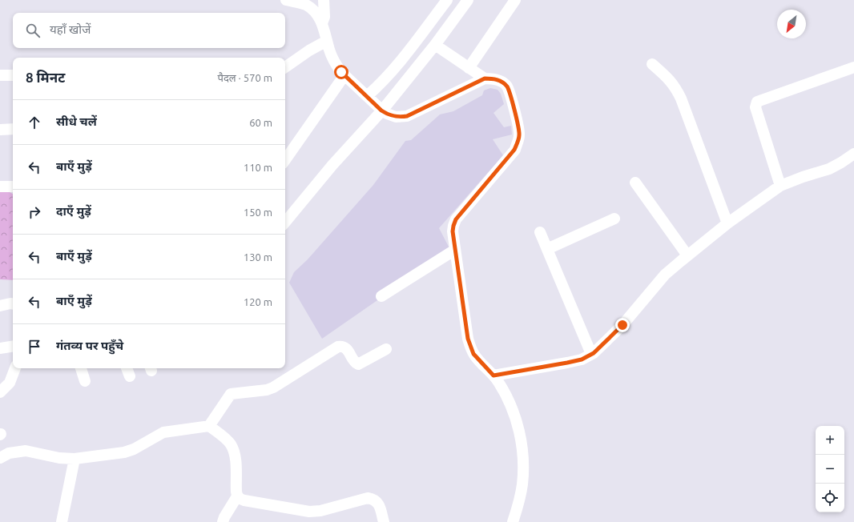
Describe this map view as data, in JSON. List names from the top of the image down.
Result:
{
  "north": "bottom left",
  "page": {
    "search": "यहाँ खोजें",
    "heading": ["8 मिनट", "पैदल · 570 m"],
    "list": [
      ["सीधे चलें", "60 m"],
      ["बाएँ मुड़ें", "110 m"],
      ["दाएँ मुड़ें", "150 m"],
      ["बाएँ मुड़ें", "130 m"],
      ["बाएँ मुड़ें", "120 m"],
      "गंतव्य पर पहुँचे"
    ],
    "map_buttons": ["+", "−"]
  }
}
